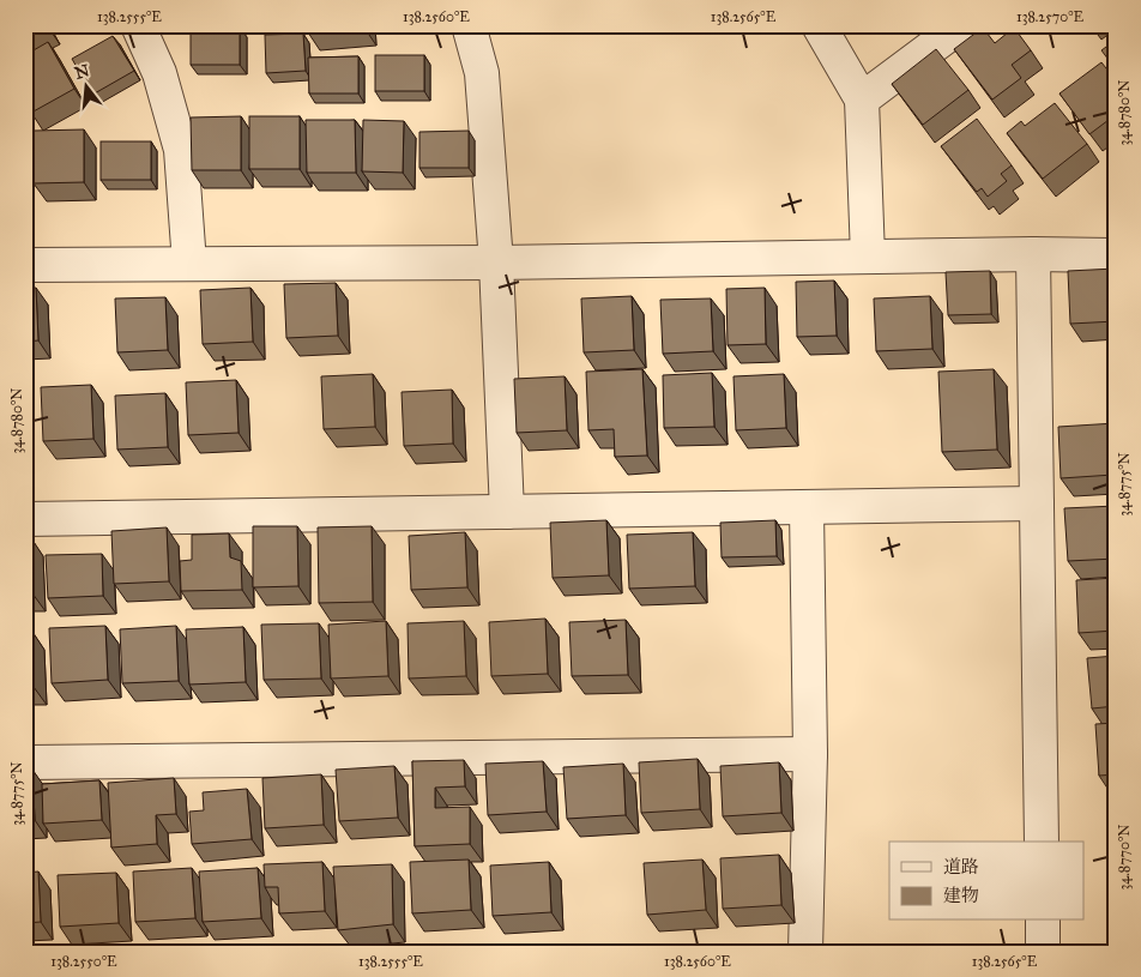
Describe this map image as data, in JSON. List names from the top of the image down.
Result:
{
  "legend": ["道路", "建物"],
  "north": "top",
  "coordinates": [
    "138.2555°E",
    "138.2560°E",
    "138.2565°E",
    "138.2570°E",
    "34.8780°N",
    "34.8775°N",
    "34.8770°N",
    "138.2550°E"
  ]
}
